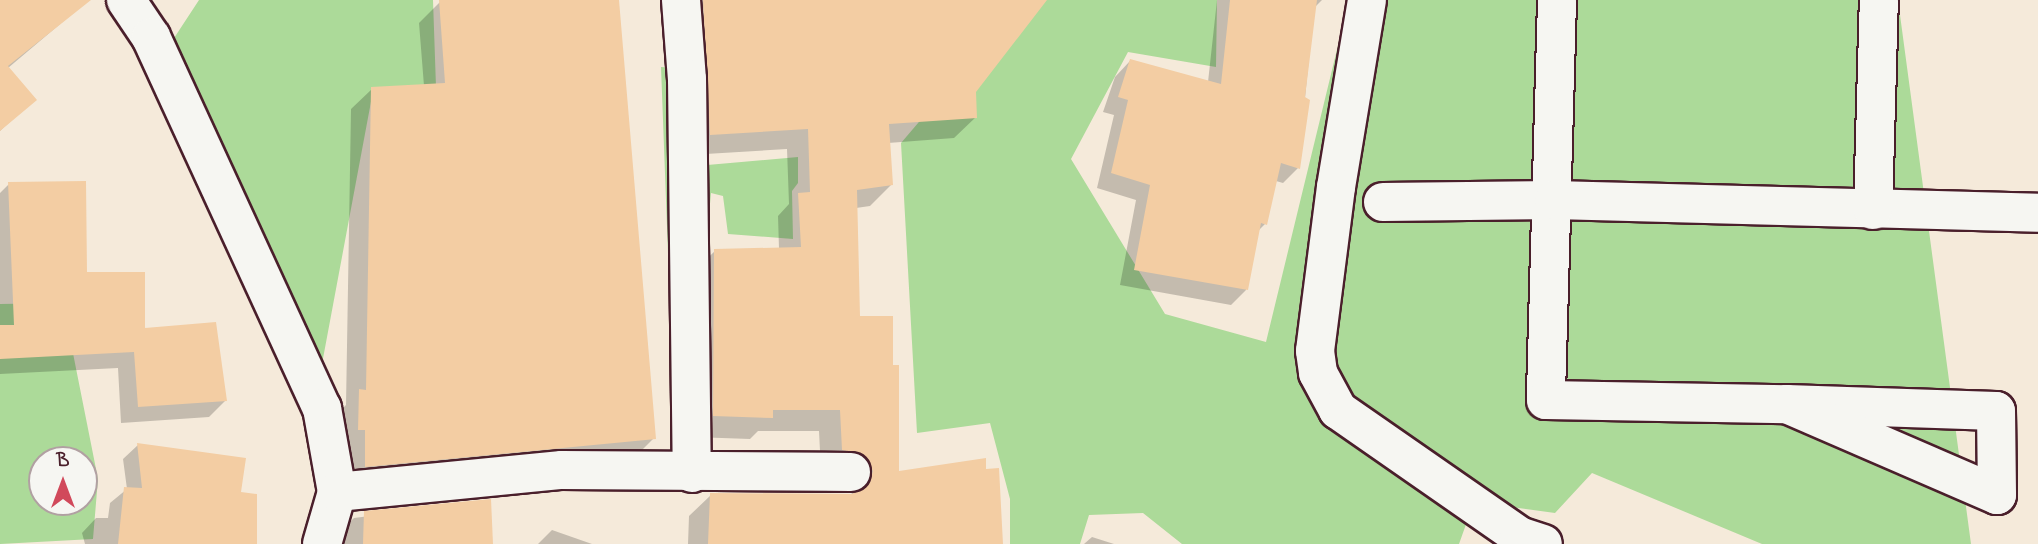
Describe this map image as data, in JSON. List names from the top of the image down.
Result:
{
  "north": "top"
}
